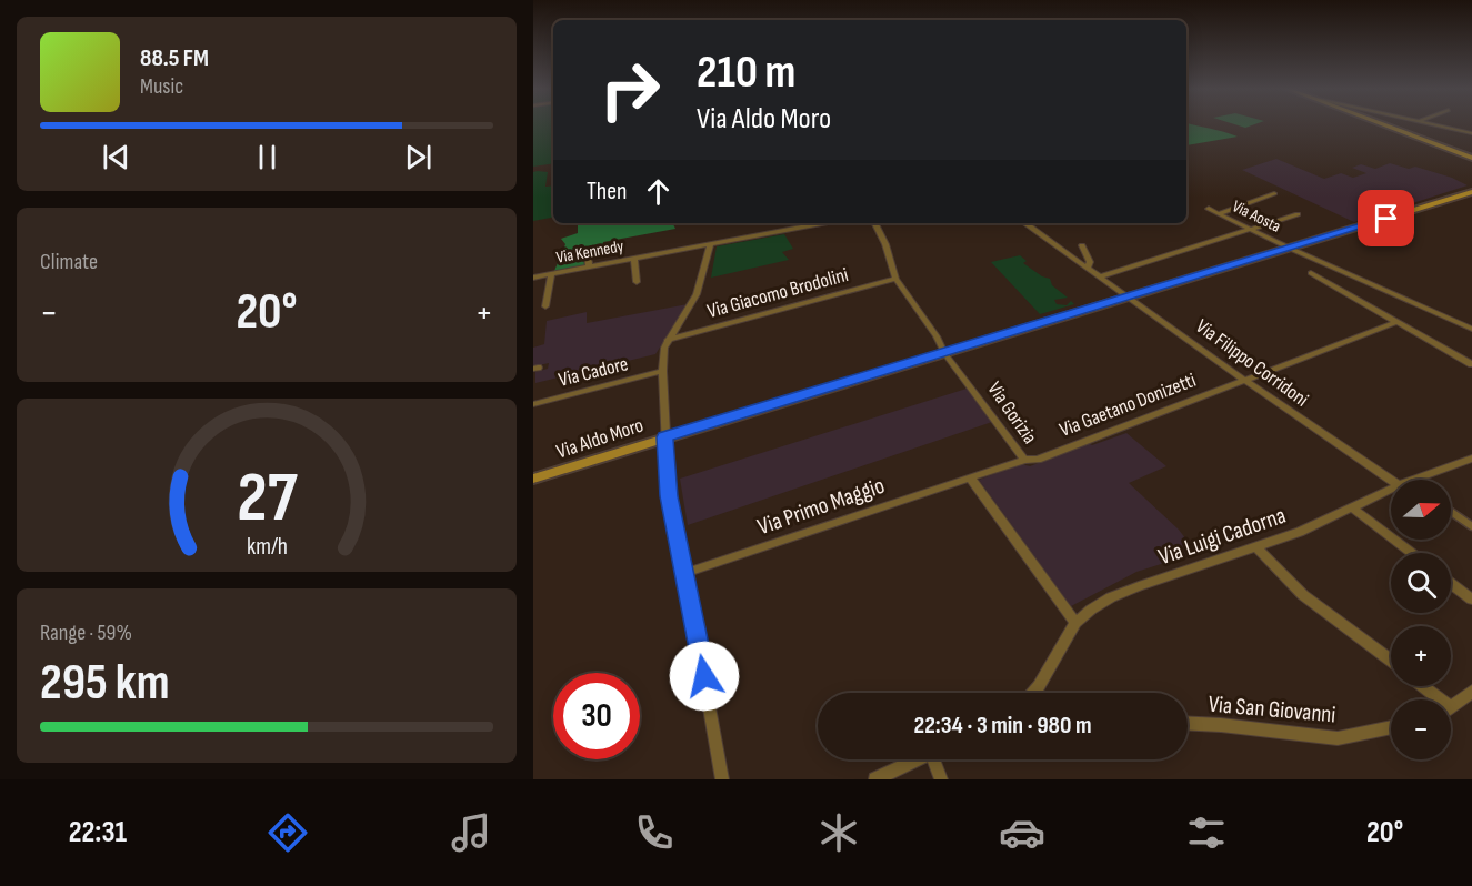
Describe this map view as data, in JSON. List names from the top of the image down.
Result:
{
  "streets": {
    "main road": ["Via Aldo Moro"],
    "street": [
      "Via Aosta",
      "Via Kennedy",
      "Via Giacomo Brodolini",
      "Via Filippo Corridoni",
      "Via Cadore",
      "Via Gaetano Donizetti",
      "Via Gorizia",
      "Via Primo Maggio",
      "Via Luigi Cadorna",
      "Via San Giovanni"
    ]
  },
  "crossings": [
    ["Via Aosta", "Via Aldo Moro"],
    ["Via Giacomo Brodolini", "Via Gorizia"],
    ["Via Filippo Corridoni", "Via Gaetano Donizetti"],
    ["Via Filippo Corridoni", "Via Aldo Moro"],
    ["Via Gaetano Donizetti", "Via Gorizia"],
    ["Via Gorizia", "Via Aldo Moro"],
    ["Via Gorizia", "Via Primo Maggio"]
  ],
  "north": "right",
  "page": {
    "turn": ["210 m", "Via Aldo Moro"],
    "song": ["88.5 FM", "Music"],
    "then": "Then",
    "tile": [
      "Climate",
      ["Range · 59%", "295 km"]
    ],
    "heat": ["−", "20°", "+"],
    "map_buttons": ["+", "−"],
    "limit": "30",
    "trip": "22:34 · 3 min · 980 m",
    "tabs": ["22:31", "20°"],
    "gauge": ["27", "km/h"]
  }
}
